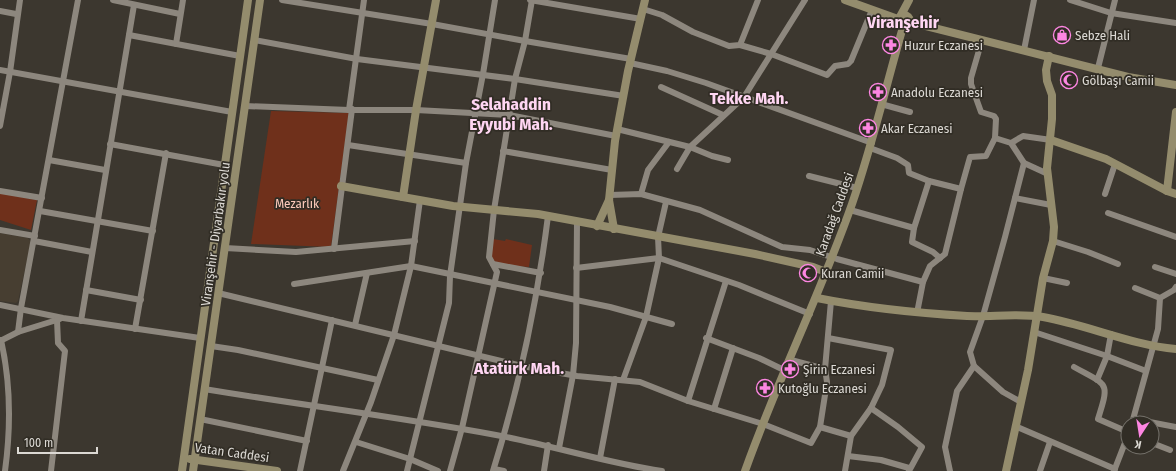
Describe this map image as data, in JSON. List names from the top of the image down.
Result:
{
  "streets": {
    "street": ["Karadağ Caddesi", "Viranşehir - Diyarbakır yolu", "Vatan Caddesi"]
  },
  "crossings": [
    ["Viranşehir - Diyarbakır yolu", "Vatan Caddesi"]
  ],
  "districts": [
    "Viranşehir",
    "Tekke Mah.",
    "Selahaddin Eyyubi Mah.",
    "Atatürk Mah."
  ],
  "parks": ["Mezarlık"],
  "places": {
    "shop": ["Sebze Hali"],
    "pharmacy": [
      "Huzur Eczanesi",
      "Anadolu Eczanesi",
      "Akar Eczanesi",
      "Şirin Eczanesi",
      "Kutoğlu Eczanesi"
    ],
    "mosque": ["Gölbaşı Camii", "Kuran Camii"]
  },
  "scale_bar": "100 m",
  "north": "bottom"
}
